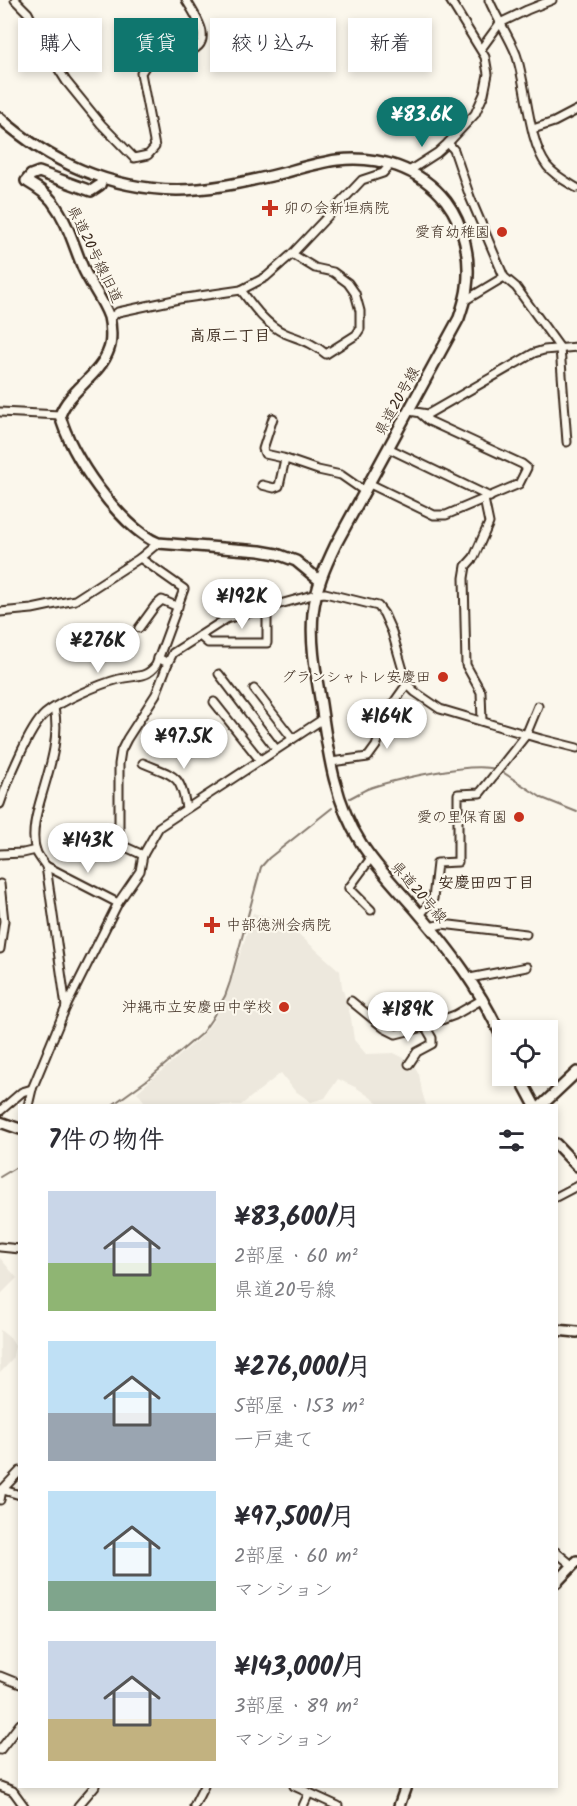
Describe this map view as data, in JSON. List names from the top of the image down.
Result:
{
  "streets": {
    "main road": ["県道20号線旧道", "県道20号線"]
  },
  "crossings": [
    ["県道20号線旧道", "県道20号線"]
  ],
  "districts": ["高原二丁目", "安慶田四丁目"],
  "places": {
    "health": ["卯の会新垣病院", "中部徳洲会病院"],
    "other": [
      "愛育幼稚園",
      "グランシャトレ安慶田",
      "愛の里保育園",
      "沖縄市立安慶田中学校"
    ]
  },
  "page": {
    "chip": [
      "購入",
      "賃貸",
      "絞り込み",
      "新着"
    ],
    "price": [
      "¥83.6K",
      "¥192K",
      "¥276K",
      "¥164K",
      "¥97.5K",
      "¥143K",
      "¥189K"
    ],
    "heading": "7件の物件",
    "list": [
      {
        "name": "¥83,600/月",
        "note": "2部屋 · 60 m² · 県道20号線"
      },
      {
        "name": "¥276,000/月",
        "note": "5部屋 · 153 m² · 一戸建て"
      },
      {
        "name": "¥97,500/月",
        "note": "2部屋 · 60 m² · マンション"
      },
      {
        "name": "¥143,000/月",
        "note": "3部屋 · 89 m² · マンション"
      }
    ]
  }
}
